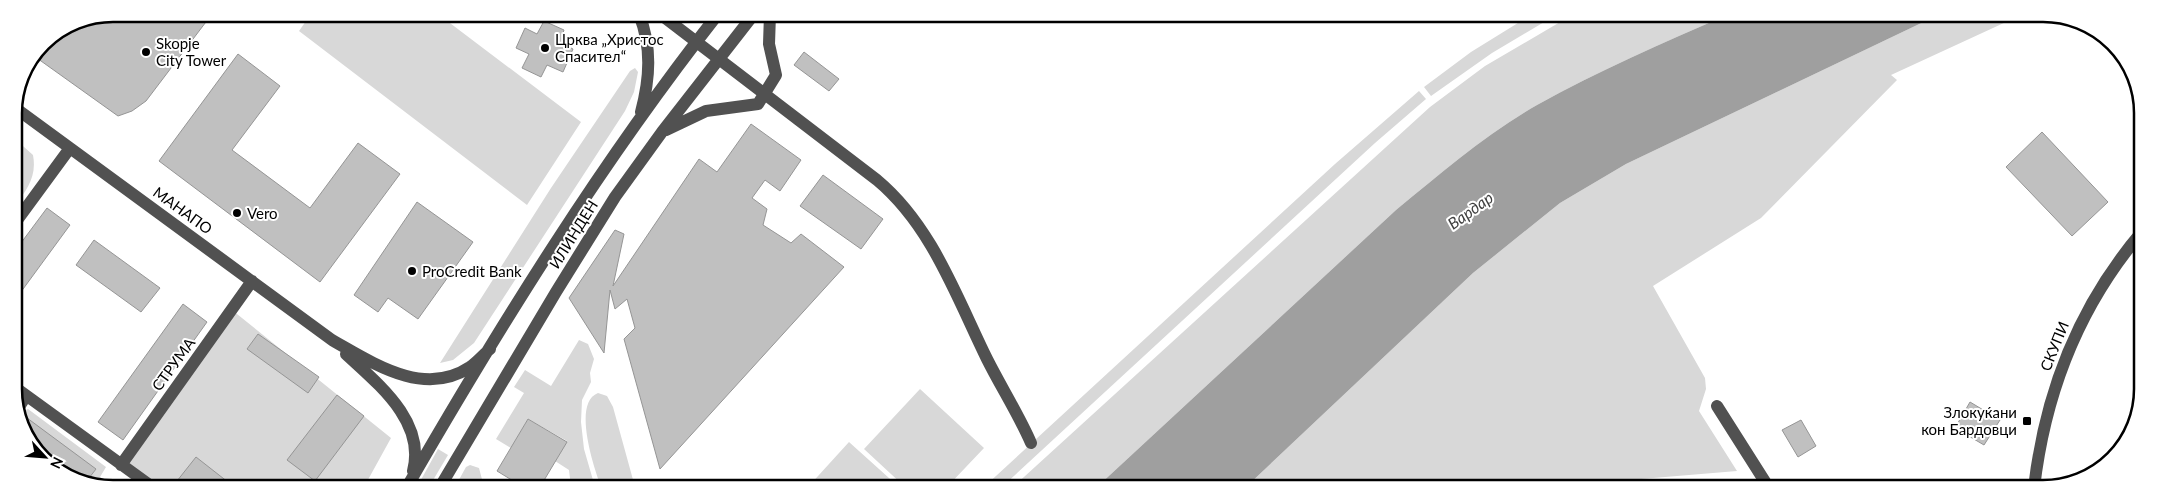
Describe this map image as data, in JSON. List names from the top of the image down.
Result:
{
  "streets": {
    "street": [
      "МАНАПО",
      "ИЛИНДЕН",
      "СКУПИ",
      "СТРУМА"
    ]
  },
  "crossings": [
    ["МАНАПО", "ИЛИНДЕН"],
    ["МАНАПО", "СТРУМА"]
  ],
  "water": ["Вардар"],
  "places": {
    "other": [
      "Црква „Христос Спасител“",
      "Skopje City Tower",
      "Vero",
      "ProCredit Bank"
    ],
    "transit": ["Злокуќани кон Бардовци"]
  },
  "north": "bottom right"
}
